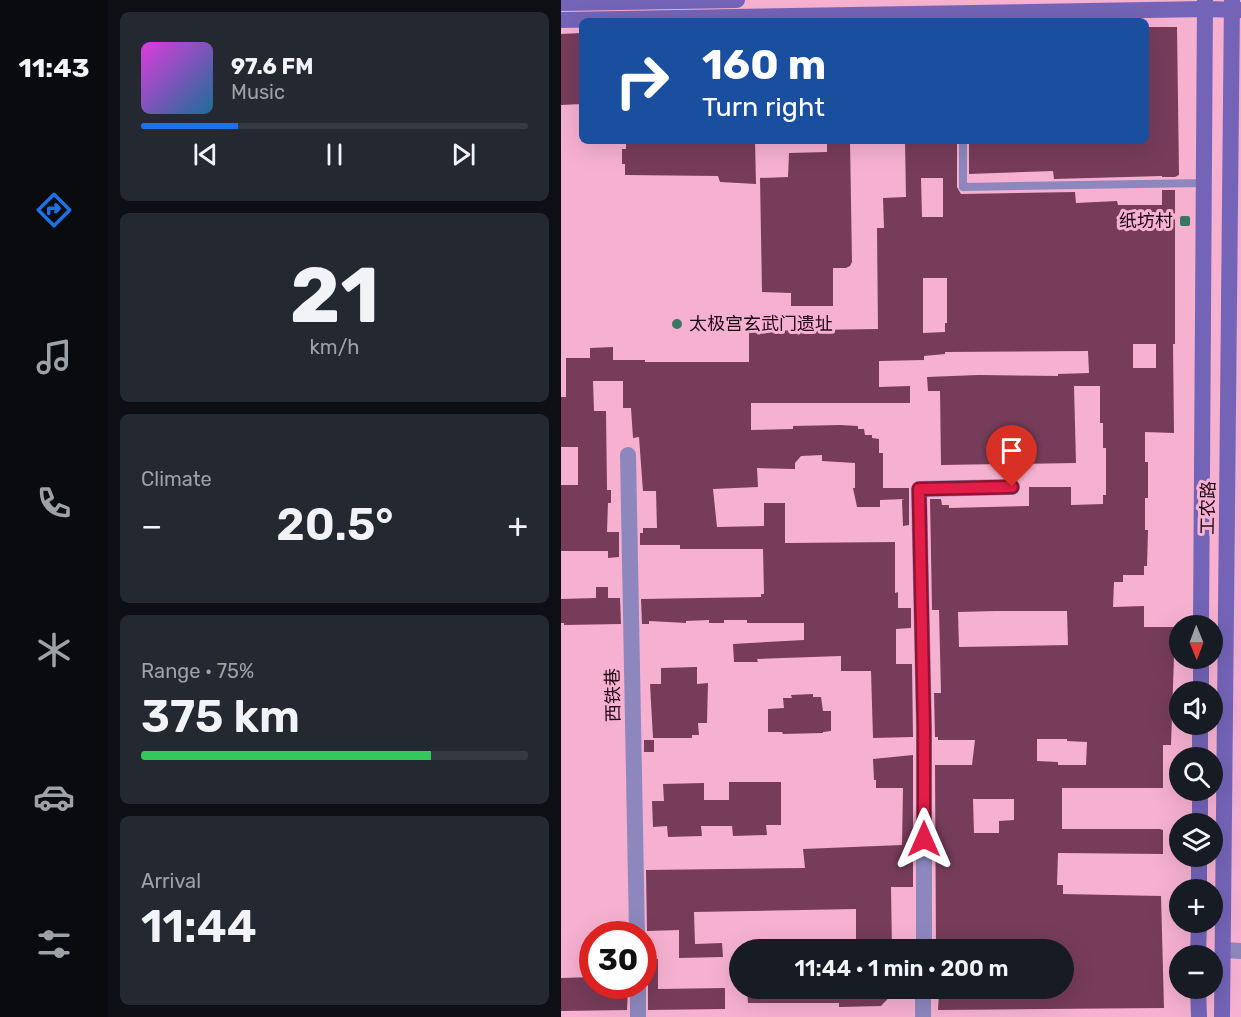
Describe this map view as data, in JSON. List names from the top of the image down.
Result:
{
  "streets": {
    "main road": ["工农路"],
    "street": ["西铁巷"]
  },
  "places": {
    "transit": ["纸坊村"],
    "other": ["太极宫玄武门遗址"]
  },
  "north": "bottom",
  "page": {
    "tabs": "11:43",
    "turn": ["160 m", "Turn right"],
    "song": ["97.6 FM", "Music"],
    "tile": [
      ["21", "km/h"],
      "Climate",
      ["Range · 75%", "375 km"],
      ["Arrival", "11:44"]
    ],
    "heat": ["−", "20.5°", "+"],
    "map_buttons": ["+", "−"],
    "limit": "30",
    "trip": "11:44 · 1 min · 200 m"
  }
}
